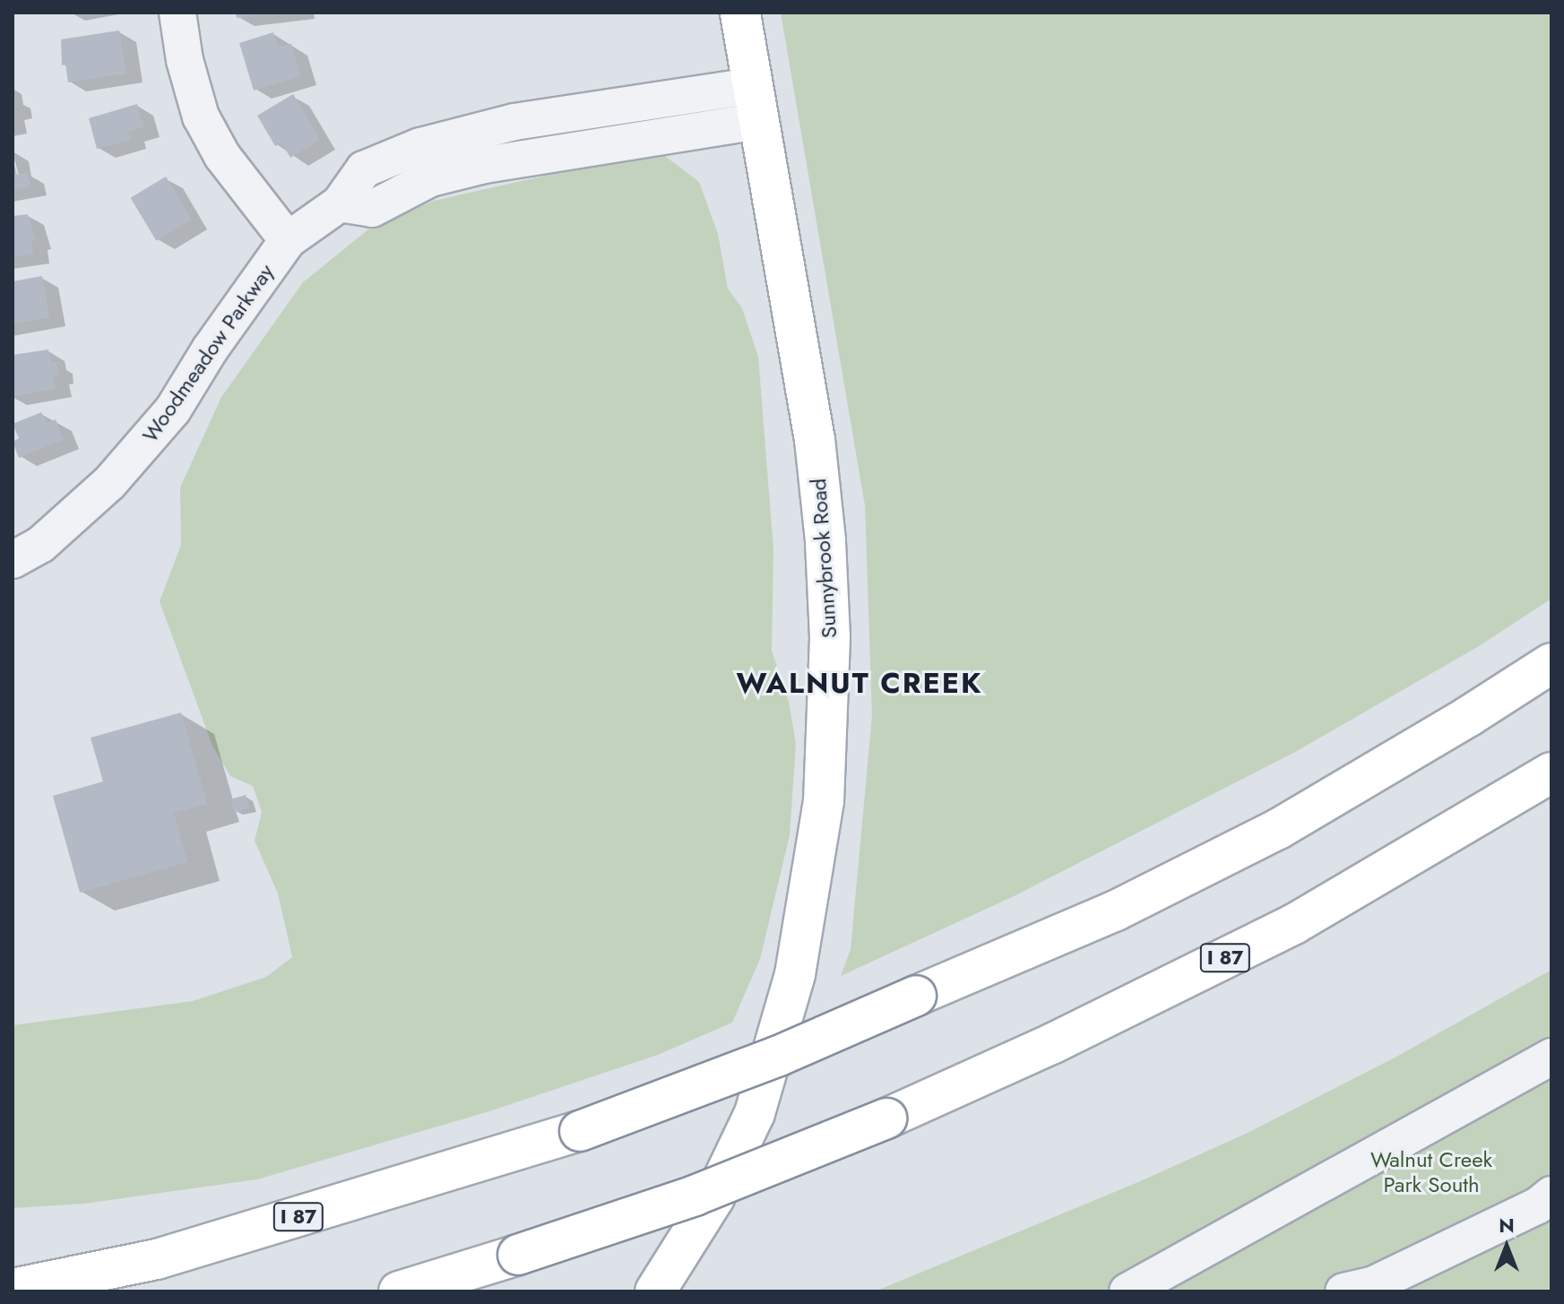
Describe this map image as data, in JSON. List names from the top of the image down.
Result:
{
  "streets": {
    "main road": ["Sunnybrook Road", "I 87"],
    "street": ["Woodmeadow Parkway"]
  },
  "crossings": [
    ["Woodmeadow Parkway", "Sunnybrook Road"]
  ],
  "districts": ["WALNUT CREEK"],
  "parks": ["Walnut Creek Park South"],
  "north": "top"
}
